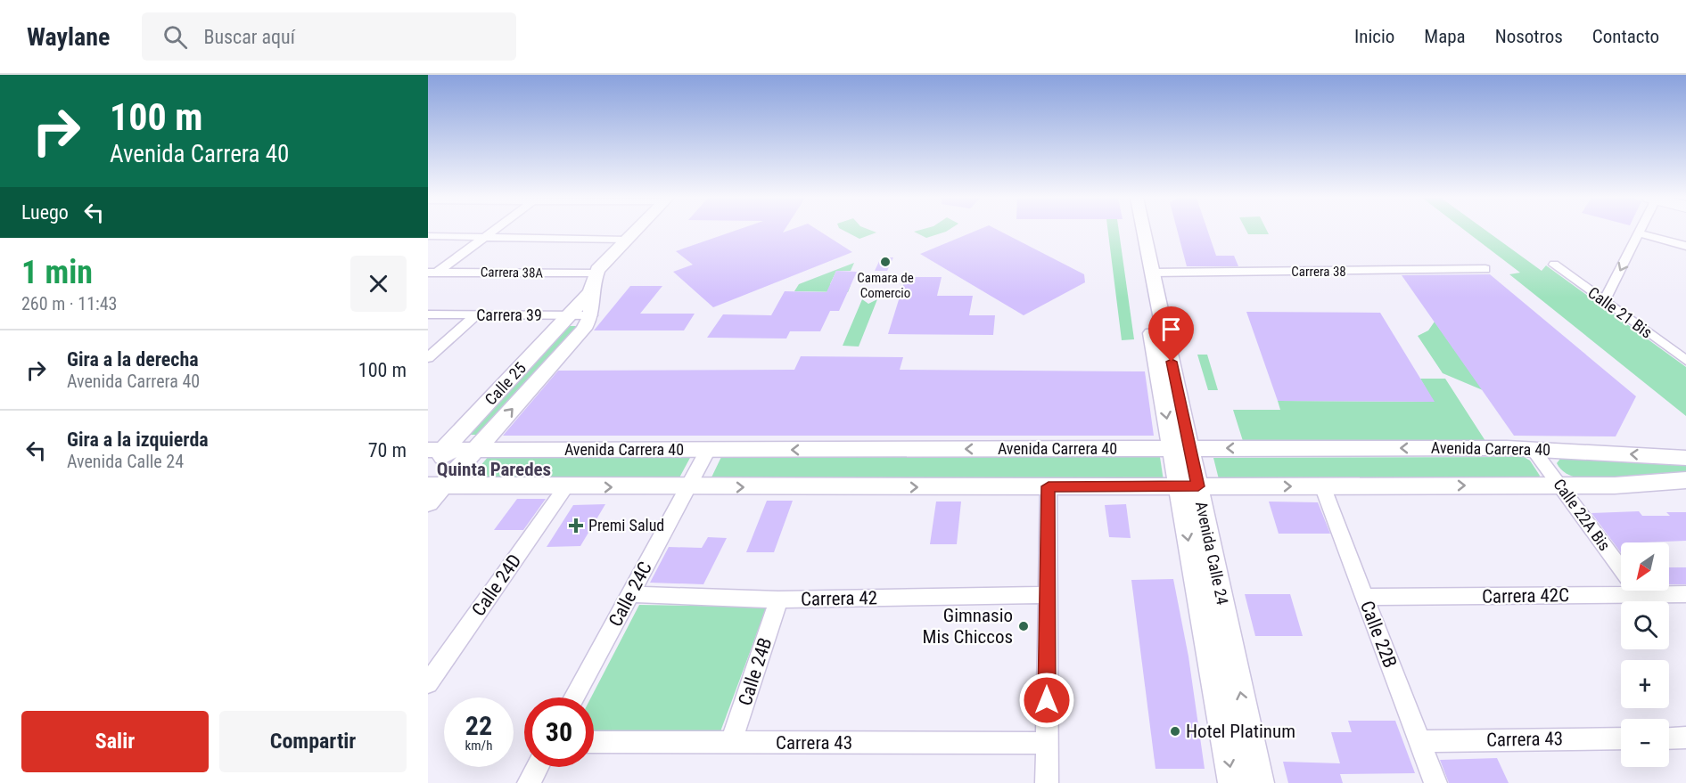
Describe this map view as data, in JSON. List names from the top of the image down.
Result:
{
  "streets": {
    "main road": ["Calle 25", "Avenida Carrera 40", "Avenida Calle 24"],
    "street": [
      "Carrera 38",
      "Carrera 38A",
      "Calle 21 Bis",
      "Carrera 39",
      "Calle 22A Bis",
      "Calle 24D",
      "Calle 24C",
      "Carrera 42C",
      "Carrera 42",
      "Calle 22B",
      "Calle 24B",
      "Carrera 43"
    ]
  },
  "crossings": [
    ["Carrera 38", "Avenida Calle 24"],
    ["Carrera 39", "Calle 25"],
    ["Calle 25", "Avenida Carrera 40"],
    ["Avenida Carrera 40", "Calle 22A Bis"],
    ["Avenida Carrera 40", "Avenida Calle 24"],
    ["Avenida Carrera 40", "Calle 24C"],
    ["Calle 24C", "Carrera 42"],
    ["Carrera 42C", "Calle 22B"],
    ["Carrera 42", "Calle 24B"],
    ["Calle 22B", "Carrera 43"],
    ["Calle 24B", "Carrera 43"]
  ],
  "districts": ["Quinta Paredes"],
  "places": {
    "other": ["Camara de Comercio", "Gimnasio Mis Chiccos", "Hotel Platinum"],
    "health": ["Premi Salud"]
  },
  "north": "bottom left",
  "page": {
    "header": "Waylane",
    "search": "Buscar aquí",
    "nav": [
      "Inicio",
      "Mapa",
      "Nosotros",
      "Contacto"
    ],
    "turn": ["100 m", "Avenida Carrera 40"],
    "then": "Luego",
    "heading": ["1 min", "260 m · 11:43"],
    "list": [
      {
        "name": "Gira a la derecha",
        "note": "Avenida Carrera 40",
        "value": "100 m"
      },
      {
        "name": "Gira a la izquierda",
        "note": "Avenida Calle 24",
        "value": "70 m"
      }
    ],
    "map_buttons": ["+", "−"],
    "speed": "22 km/h",
    "limit": "30",
    "buttons": ["Salir", "Compartir"]
  }
}
